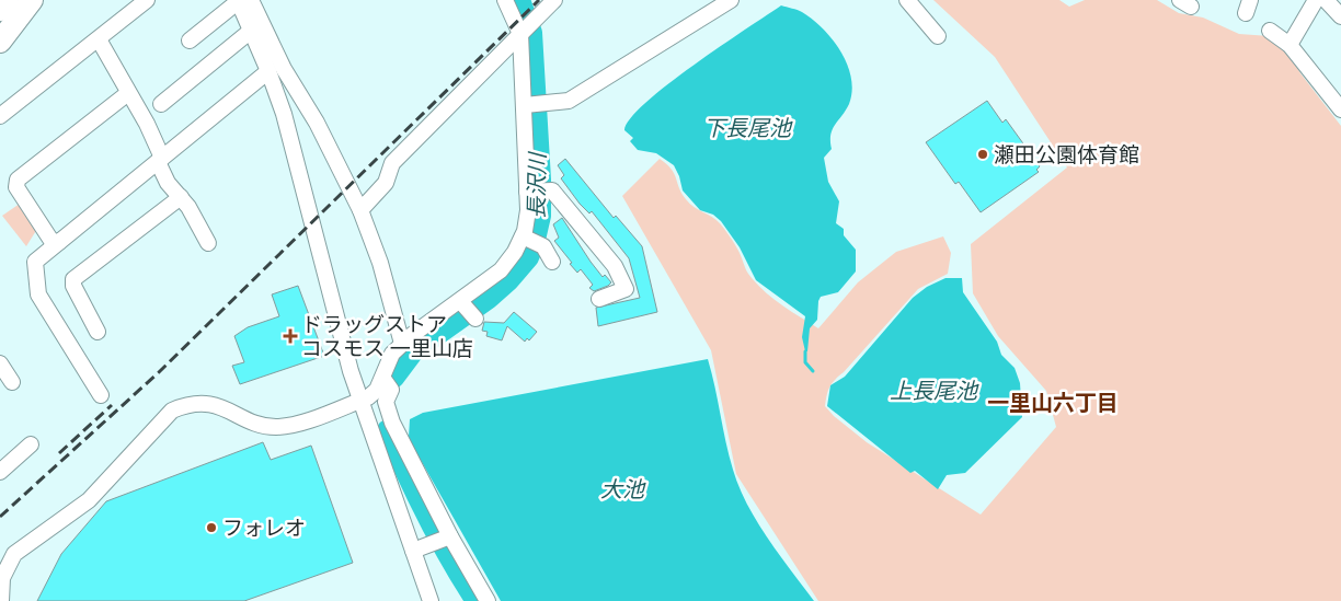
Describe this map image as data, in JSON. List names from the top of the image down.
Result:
{
  "districts": ["一里山六丁目"],
  "water": [
    "下長尾池",
    "長沢川",
    "上長尾池",
    "大池"
  ],
  "places": {
    "other": ["瀬田公園体育館", "フォレオ"],
    "health": ["ドラッグストア コスモス 一里山店"]
  }
}
